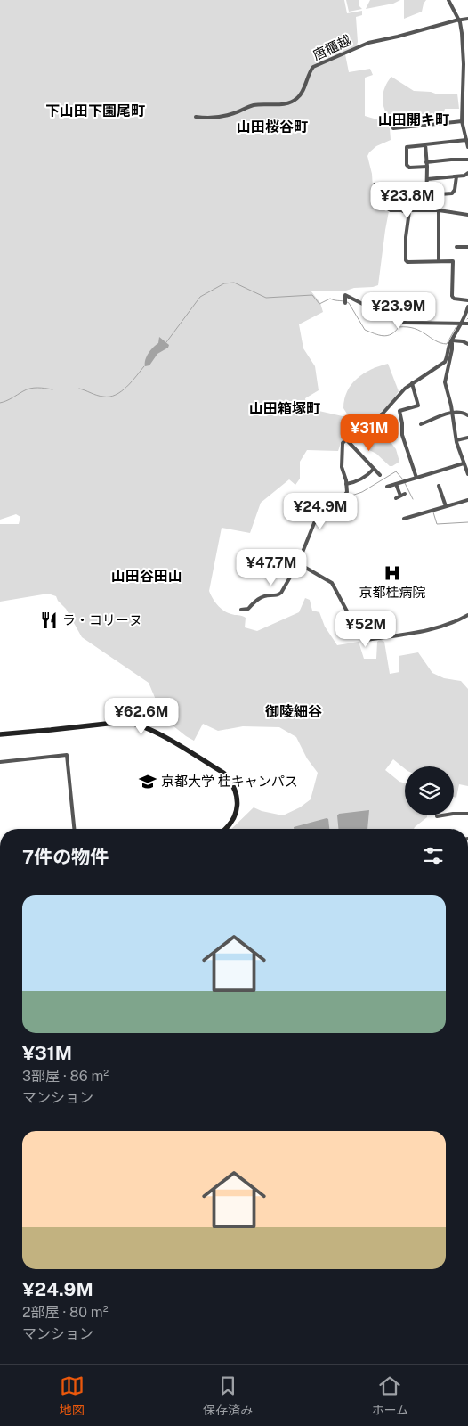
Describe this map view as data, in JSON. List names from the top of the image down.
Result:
{
  "streets": {
    "street": ["唐櫃越"]
  },
  "districts": [
    "下山田下園尾町",
    "山田開キ町",
    "山田桜谷町",
    "山田箱塚町",
    "山田谷田山",
    "御陵細谷"
  ],
  "places": {
    "hospital": ["京都桂病院"],
    "restaurant": ["ラ・コリーヌ"],
    "school or university": ["京都大学 桂キャンパス"]
  },
  "page": {
    "price": [
      "¥23.8M",
      "¥23.9M",
      "¥31M",
      "¥24.9M",
      "¥47.7M",
      "¥52M",
      "¥62.6M"
    ],
    "heading": "7件の物件",
    "list": [
      {
        "name": "¥31M",
        "note": "3部屋 · 86 m² · マンション"
      },
      {
        "name": "¥24.9M",
        "note": "2部屋 · 80 m² · マンション"
      }
    ],
    "tabs": ["地図", "保存済み", "ホーム"]
  }
}
